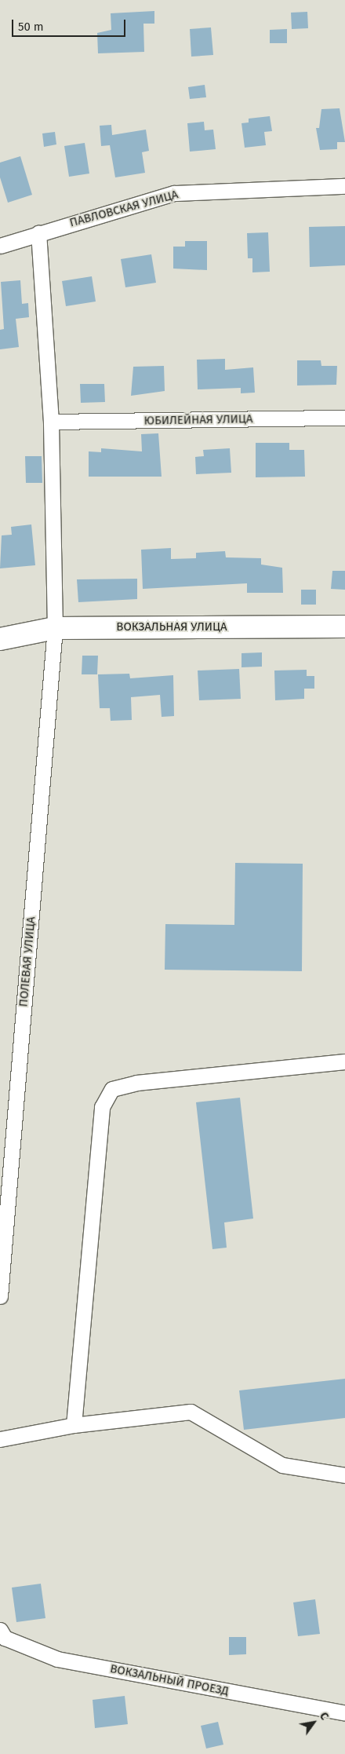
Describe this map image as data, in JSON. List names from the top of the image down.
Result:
{
  "streets": {
    "street": [
      "ПАВЛОВСКАЯ УЛИЦА",
      "ЮБИЛЕЙНАЯ УЛИЦА",
      "ВОКЗАЛЬНАЯ УЛИЦА",
      "ПОЛЕВАЯ УЛИЦА",
      "ВОКЗАЛЬНЫЙ ПРОЕЗД"
    ]
  },
  "crossings": [
    ["ПАВЛОВСКАЯ УЛИЦА", "ПОЛЕВАЯ УЛИЦА"],
    ["ЮБИЛЕЙНАЯ УЛИЦА", "ПОЛЕВАЯ УЛИЦА"],
    ["ВОКЗАЛЬНАЯ УЛИЦА", "ПОЛЕВАЯ УЛИЦА"]
  ],
  "scale_bar": "50 m",
  "north": "top right"
}
